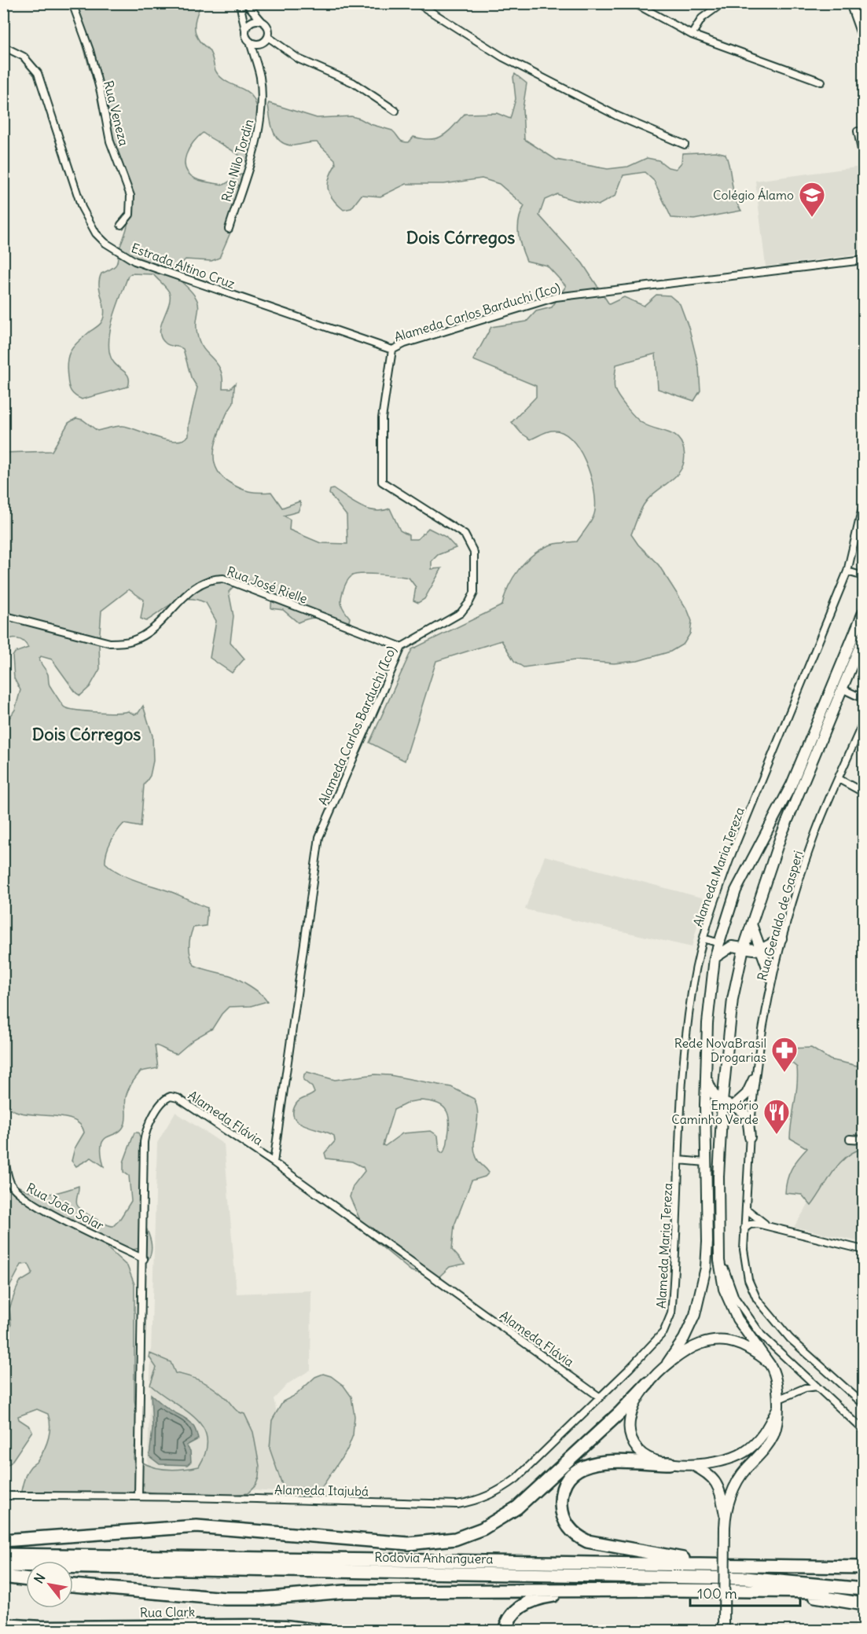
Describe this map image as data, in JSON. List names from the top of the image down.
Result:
{
  "streets": {
    "highway": ["Rodovia Anhanguera"],
    "street": [
      "Rua Veneza",
      "Rua Nilo Tordin",
      "Estrada Altino Cruz",
      "Alameda Carlos Barduchi (Ico)",
      "Rua José Rielle",
      "Alameda Maria Tereza",
      "Rua Geraldo de Gasperi",
      "Alameda Flávia",
      "Rua João Solar",
      "Alameda Itajubá",
      "Rua Clark"
    ]
  },
  "crossings": [
    ["Estrada Altino Cruz", "Alameda Carlos Barduchi (Ico)"],
    ["Alameda Carlos Barduchi (Ico)", "Rua José Rielle"],
    ["Alameda Carlos Barduchi (Ico)", "Alameda Flávia"],
    ["Alameda Maria Tereza", "Alameda Flávia"],
    ["Alameda Maria Tereza", "Alameda Itajubá"],
    ["Alameda Flávia", "Rua João Solar"],
    ["Alameda Flávia", "Alameda Itajubá"]
  ],
  "districts": ["Dois Córregos", "Dois Córregos"],
  "places": {
    "school or university": ["Colégio Álamo"],
    "pharmacy": ["Rede NovaBrasil Drogarias"],
    "restaurant": ["Empório Caminho Verde"]
  },
  "scale_bar": "100 m",
  "north": "top left"
}
